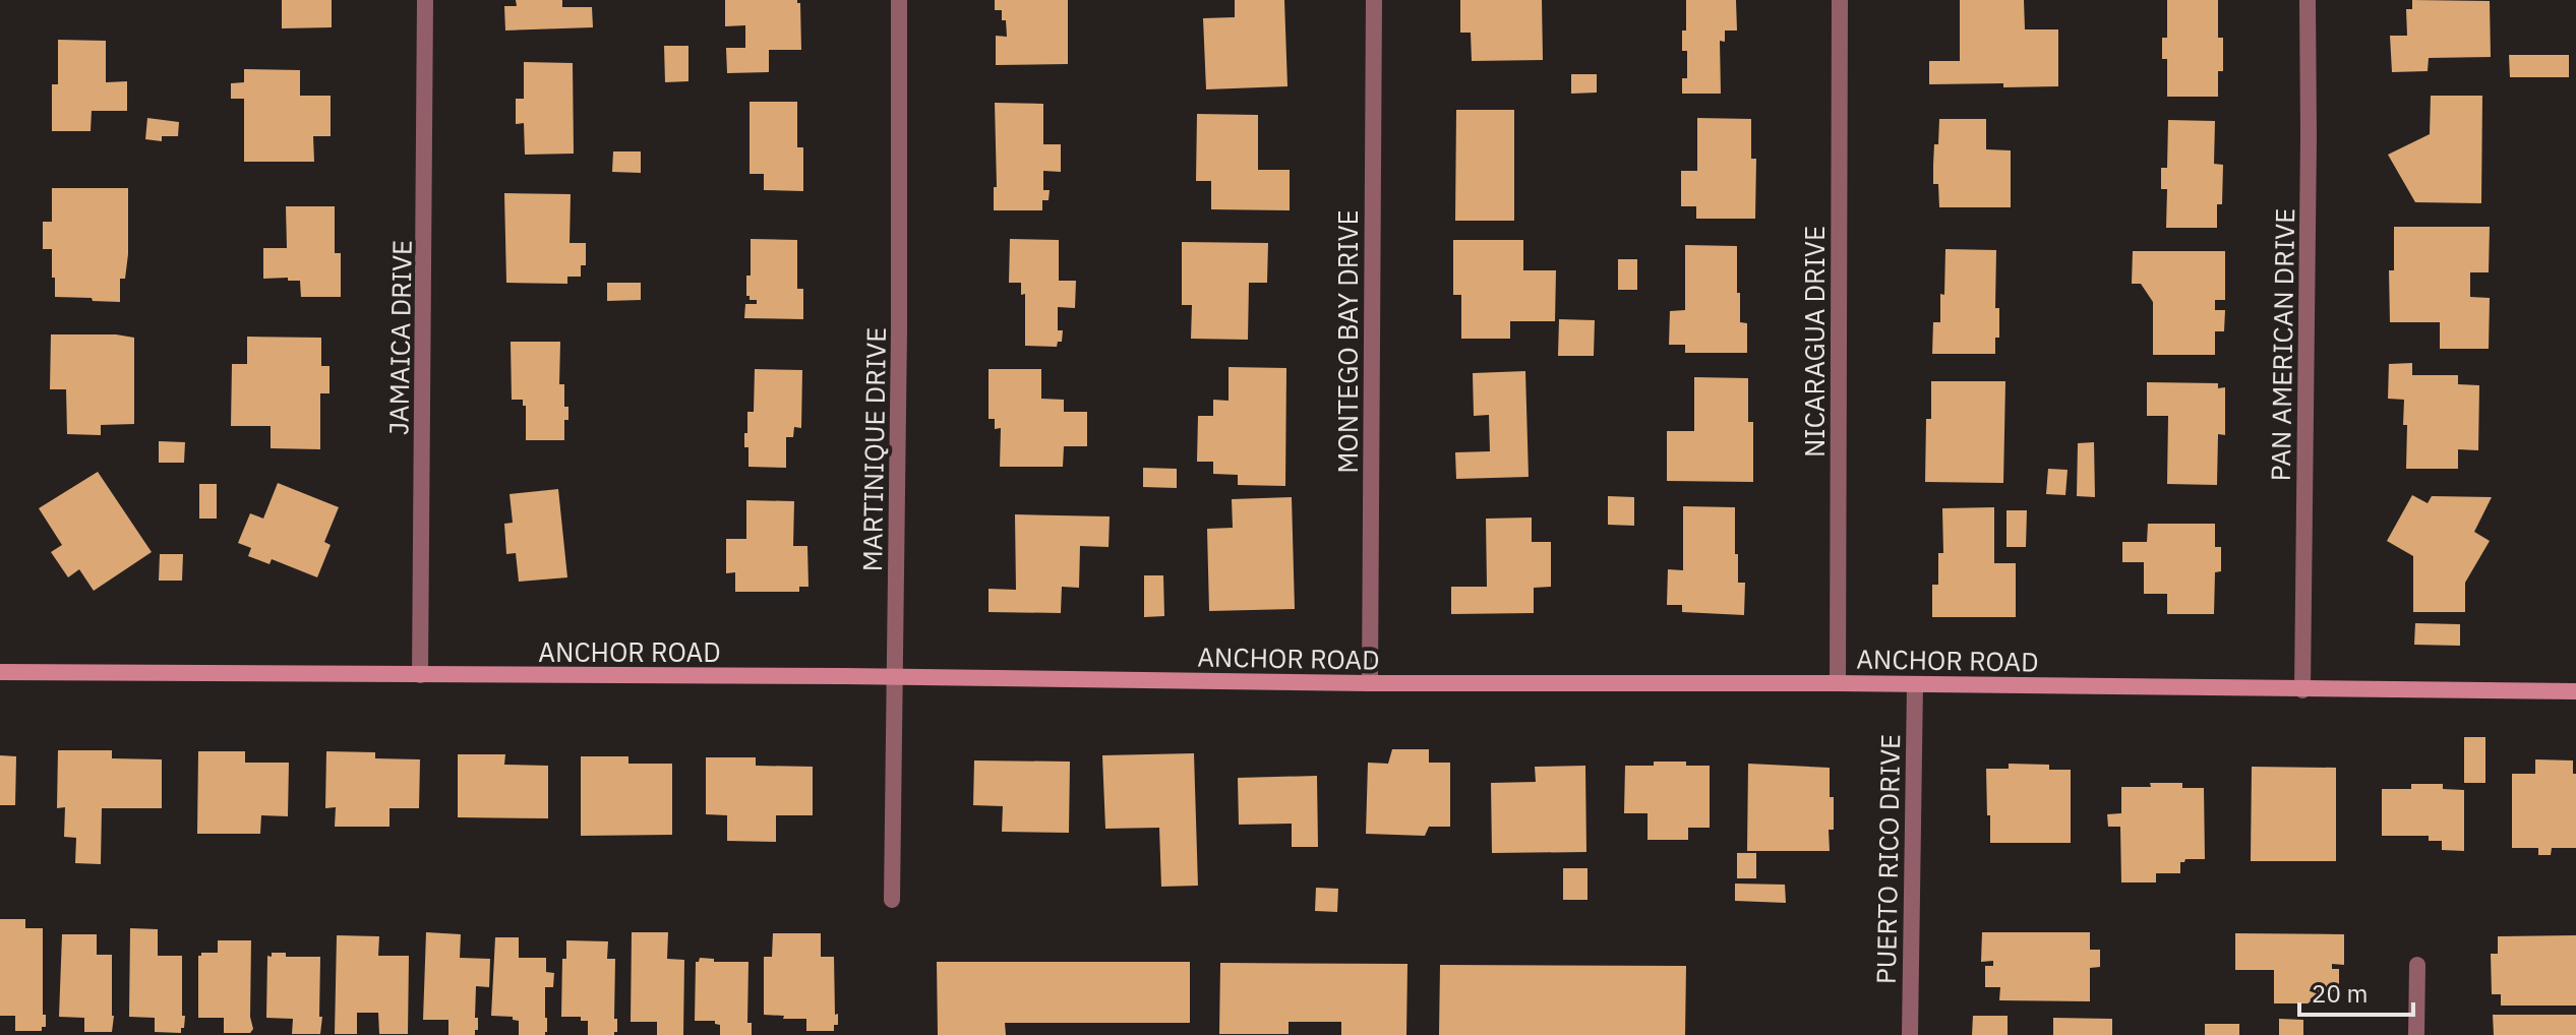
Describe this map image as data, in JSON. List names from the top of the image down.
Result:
{
  "streets": {
    "street": [
      "JAMAICA DRIVE",
      "MONTEGO BAY DRIVE",
      "NICARAGUA DRIVE",
      "PAN AMERICAN DRIVE",
      "MARTINIQUE DRIVE",
      "ANCHOR ROAD",
      "PUERTO RICO DRIVE"
    ]
  },
  "crossings": [
    ["JAMAICA DRIVE", "ANCHOR ROAD"],
    ["MONTEGO BAY DRIVE", "ANCHOR ROAD"],
    ["NICARAGUA DRIVE", "ANCHOR ROAD"],
    ["PAN AMERICAN DRIVE", "ANCHOR ROAD"],
    ["MARTINIQUE DRIVE", "ANCHOR ROAD"],
    ["ANCHOR ROAD", "PUERTO RICO DRIVE"]
  ],
  "scale_bar": "20 m"
}
